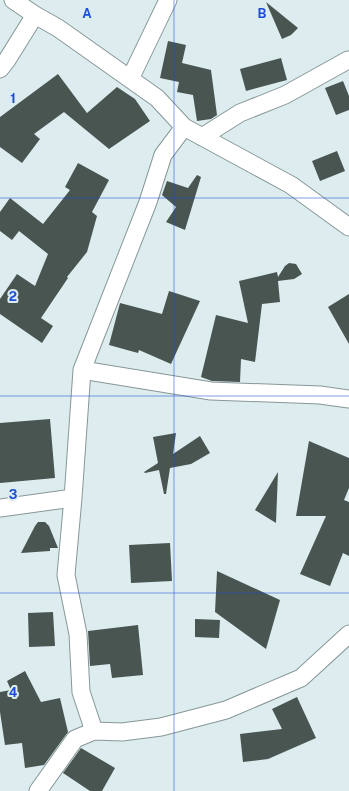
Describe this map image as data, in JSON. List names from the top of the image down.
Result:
{
  "grid": {
    "columns": ["A", "B"],
    "rows": [
      "1",
      "2",
      "3",
      "4"
    ]
  }
}
